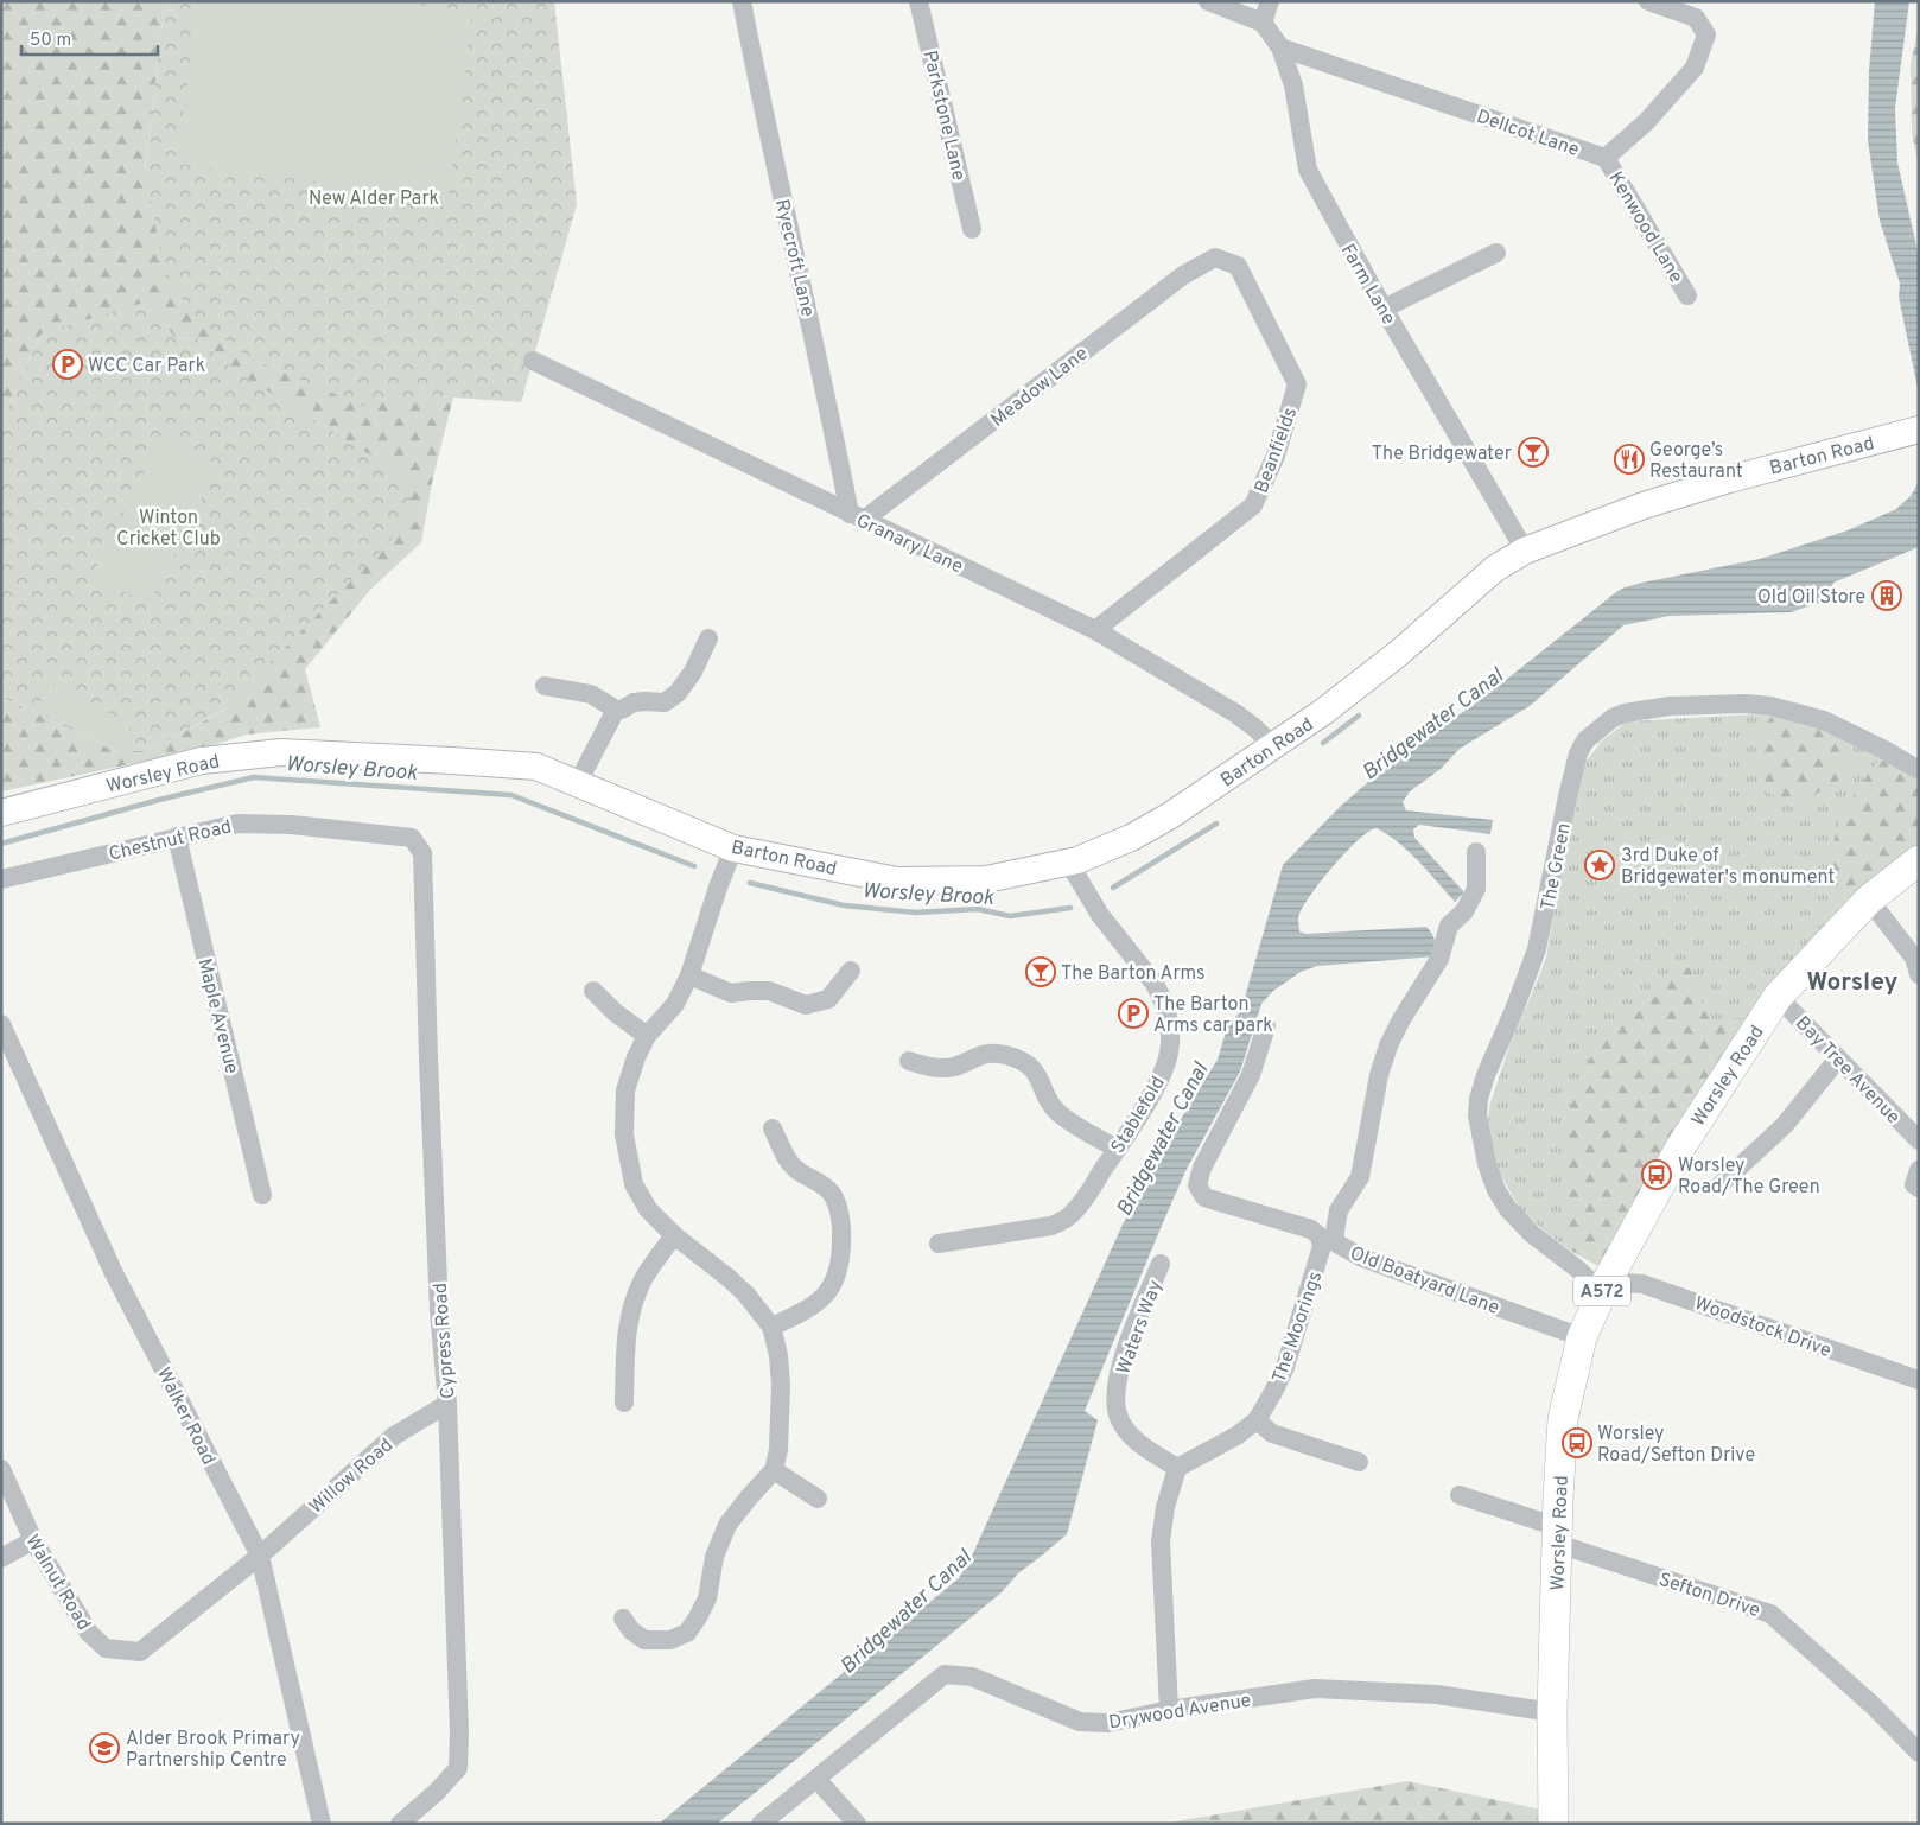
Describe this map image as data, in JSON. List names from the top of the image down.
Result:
{
  "streets": {
    "main road": ["Barton Road", "Worsley Road", "A572"],
    "street": [
      "Parkstone Lane",
      "Dellcot Lane",
      "Kenwood Lane",
      "Ryecroft Lane",
      "Farm Lane",
      "Meadow Lane",
      "Beanfields",
      "Granary Lane",
      "Chestnut Road",
      "The Green",
      "Maple Avenue",
      "Bay Tree Avenue",
      "Stablefold",
      "Old Boatyard Lane",
      "Woodstock Drive",
      "Waters Way",
      "The Moorings",
      "Cypress Road",
      "Walker Road",
      "Willow Road",
      "Walnut Road",
      "Sefton Drive",
      "Drywood Avenue"
    ]
  },
  "crossings": [
    ["Dellcot Lane", "Kenwood Lane"],
    ["Dellcot Lane", "Farm Lane"],
    ["Ryecroft Lane", "Meadow Lane"],
    ["Ryecroft Lane", "Granary Lane"],
    ["Farm Lane", "Barton Road"],
    ["Meadow Lane", "Beanfields"],
    ["Meadow Lane", "Granary Lane"],
    ["Beanfields", "Granary Lane"],
    ["Barton Road", "Granary Lane"],
    ["Barton Road", "Worsley Road"],
    ["Barton Road", "Stablefold"],
    ["Worsley Road", "The Green"],
    ["Worsley Road", "Bay Tree Avenue"],
    ["Worsley Road", "Old Boatyard Lane"],
    ["Worsley Road", "Woodstock Drive"],
    ["Worsley Road", "Sefton Drive"],
    ["Worsley Road", "Drywood Avenue"],
    ["Chestnut Road", "Maple Avenue"],
    ["Chestnut Road", "Cypress Road"],
    ["The Green", "Woodstock Drive"],
    ["Waters Way", "The Moorings"],
    ["Cypress Road", "Willow Road"],
    ["Walker Road", "Willow Road"],
    ["Walker Road", "Walnut Road"],
    ["Willow Road", "Walnut Road"]
  ],
  "districts": ["Worsley"],
  "water": ["Bridgewater Canal", "Worsley Brook"],
  "parks": ["New Alder Park", "Winton Cricket Club"],
  "places": {
    "parking": ["WCC Car Park", "The Barton Arms car park"],
    "bar": ["The Bridgewater", "The Barton Arms"],
    "restaurant": ["George’s Restaurant"],
    "building": ["Old Oil Store"],
    "place": ["3rd Duke of Bridgewater's monument"],
    "bus stop": ["Worsley Road/The Green", "Worsley Road/Sefton Drive"],
    "school or university": ["Alder Brook Primary Partnership Centre"]
  },
  "scale_bar": "50 m"
}
